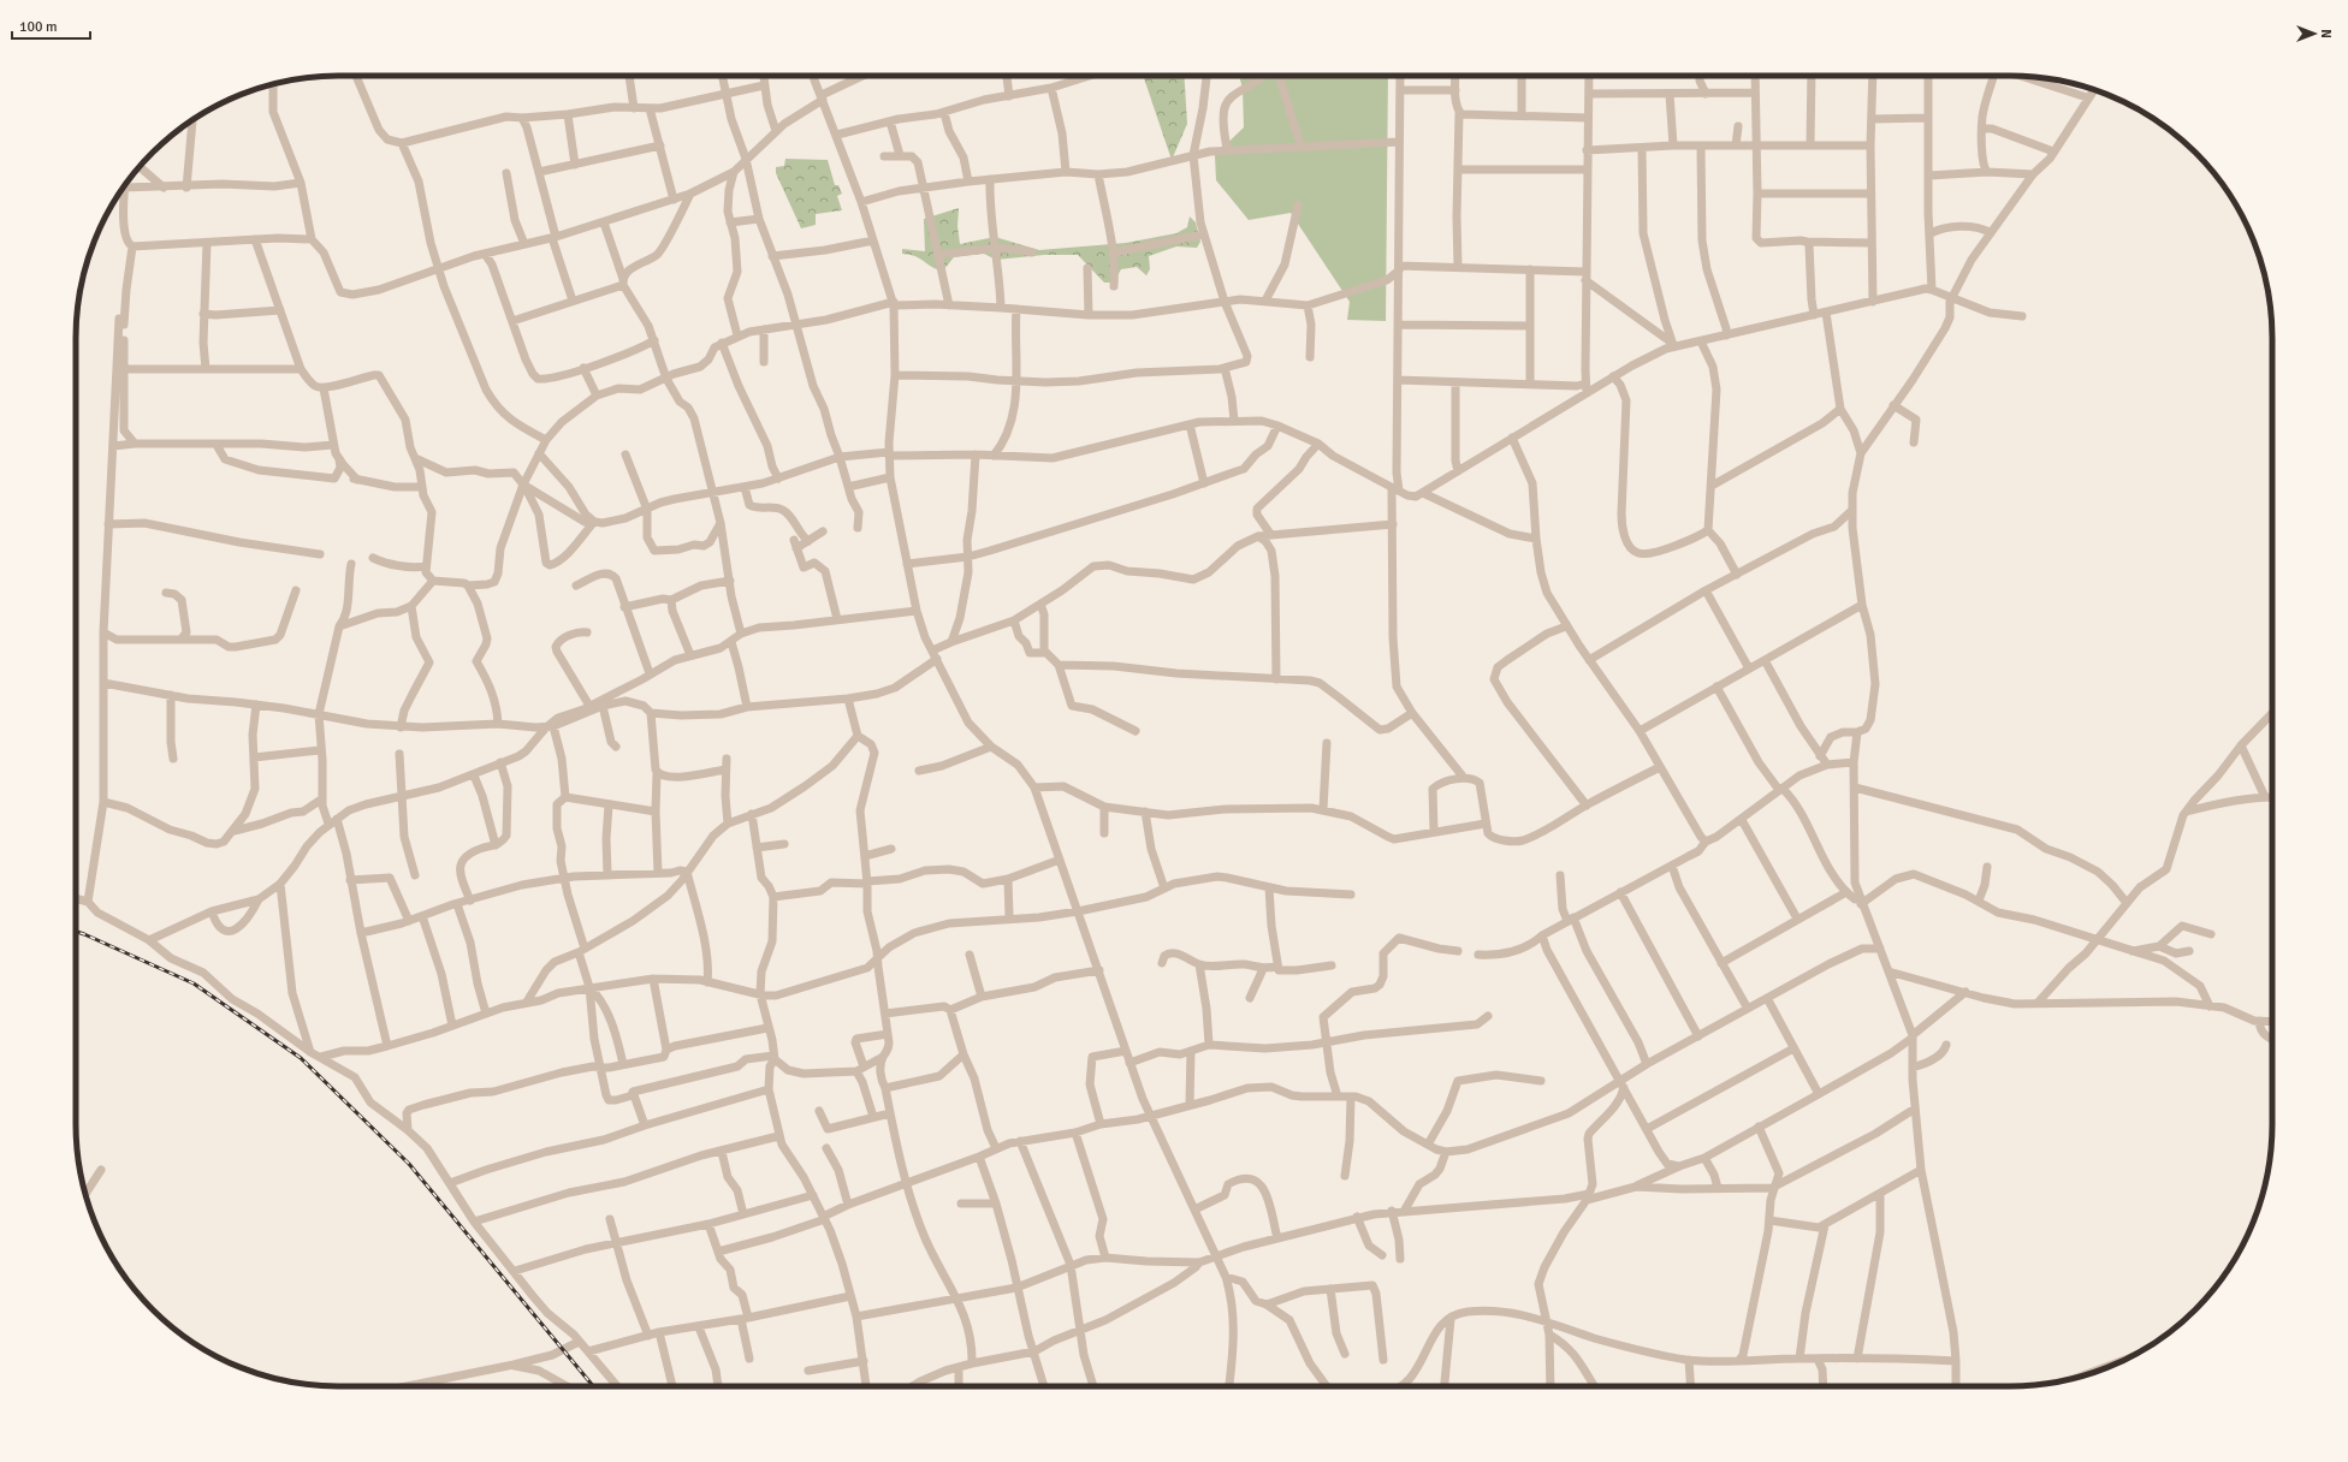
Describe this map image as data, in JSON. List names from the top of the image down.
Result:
{
  "scale_bar": "100 m",
  "north": "right"
}
